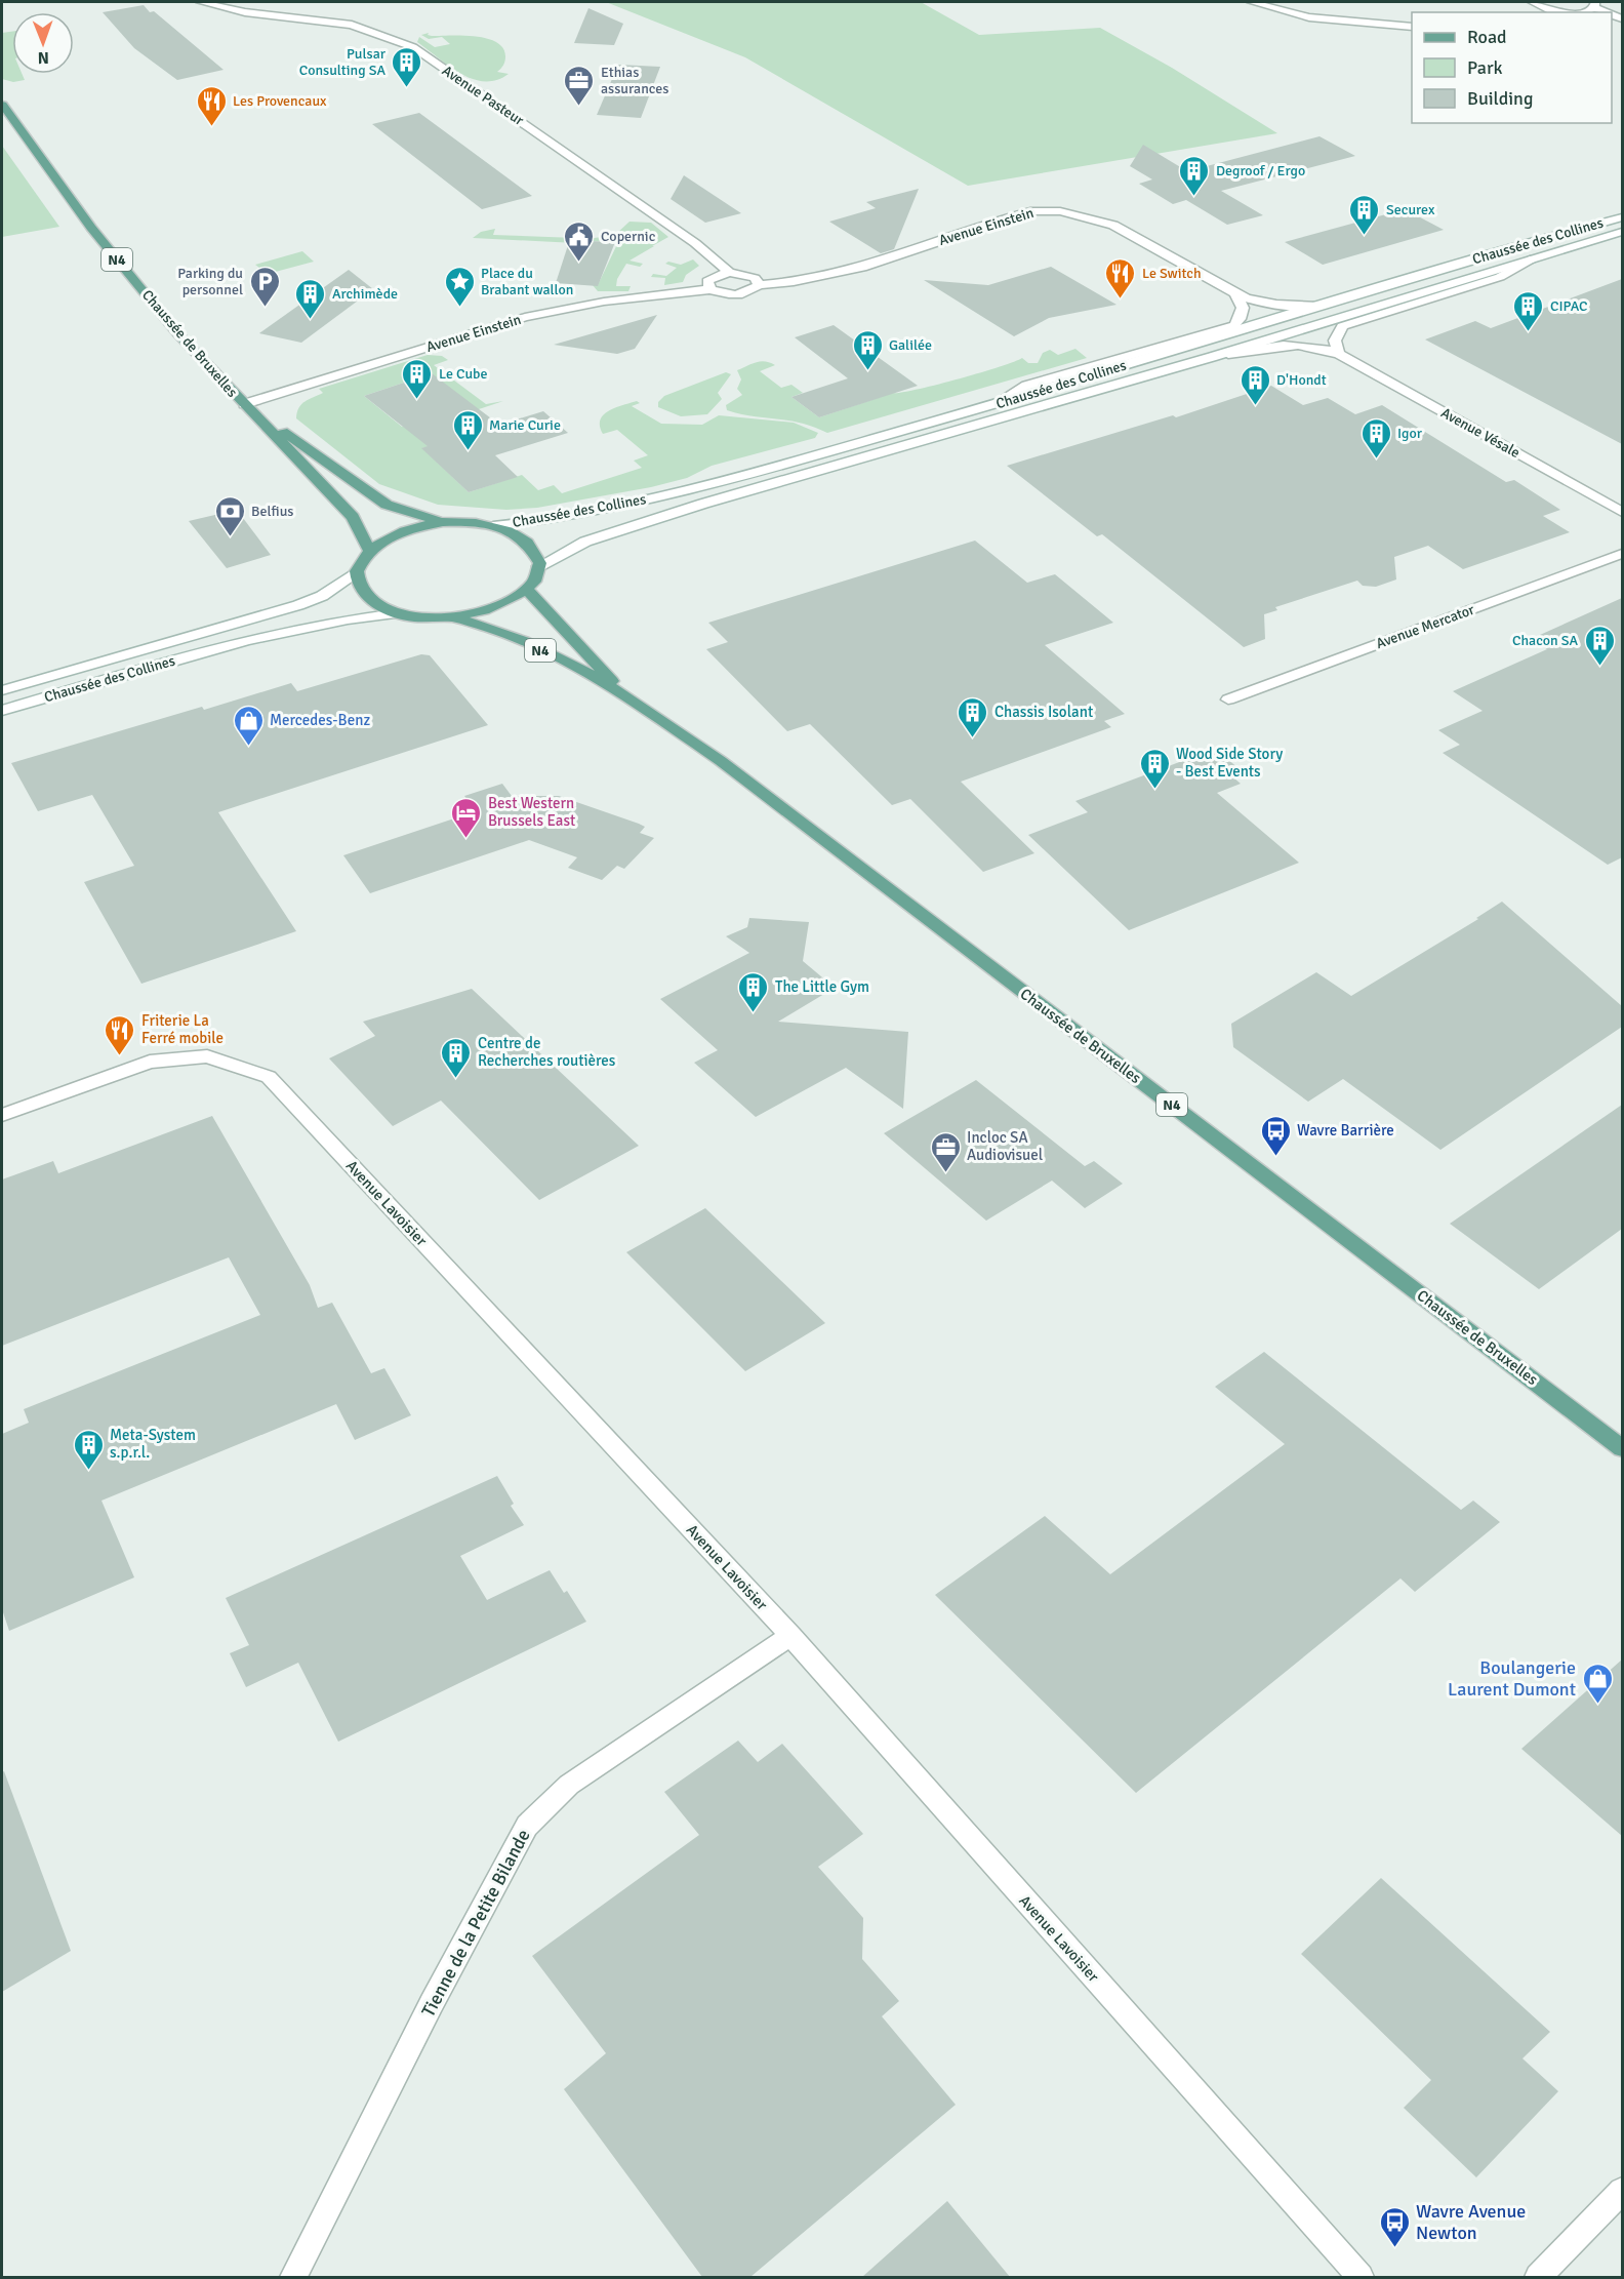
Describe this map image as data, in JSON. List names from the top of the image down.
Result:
{
  "streets": {
    "main road": ["N4", "Chaussée de Bruxelles"],
    "street": [
      "Avenue Pasteur",
      "Avenue Einstein",
      "Chaussée des Collines",
      "Avenue Vésale",
      "Avenue Mercator",
      "Avenue Lavoisier",
      "Tienne de la Petite Bilande"
    ]
  },
  "crossings": [
    ["Avenue Pasteur", "Avenue Einstein"],
    ["Avenue Einstein", "Chaussée des Collines"],
    ["Avenue Einstein", "Chaussée de Bruxelles"],
    ["Chaussée des Collines", "Chaussée de Bruxelles"],
    ["Chaussée des Collines", "Avenue Vésale"],
    ["Avenue Lavoisier", "Tienne de la Petite Bilande"]
  ],
  "places": {
    "building": [
      "Pulsar Consulting SA",
      "Degroof / Ergo",
      "Securex",
      "Archimède",
      "CIPAC",
      "Galilée",
      "Le Cube",
      "D'Hondt",
      "Marie Curie",
      "Igor",
      "Chacon SA",
      "Chassis Isolant",
      "Wood Side Story - Best Events",
      "The Little Gym",
      "Centre de Recherches routières",
      "Meta-System s.p.r.l."
    ],
    "office": ["Ethias assurances", "Incloc SA Audiovisuel"],
    "restaurant": ["Les Provencaux", "Le Switch", "Friterie La Ferré mobile"],
    "public building": ["Copernic"],
    "parking": ["Parking du personnel"],
    "place": ["Place du Brabant wallon"],
    "bank": ["Belfius"],
    "shop": ["Mercedes-Benz", "Boulangerie Laurent Dumont"],
    "hotel": ["Best Western Brussels East"],
    "bus stop": ["Wavre Barrière", "Wavre Avenue Newton"]
  },
  "legend": ["Road", "Park", "Building"],
  "north": "bottom"
}
